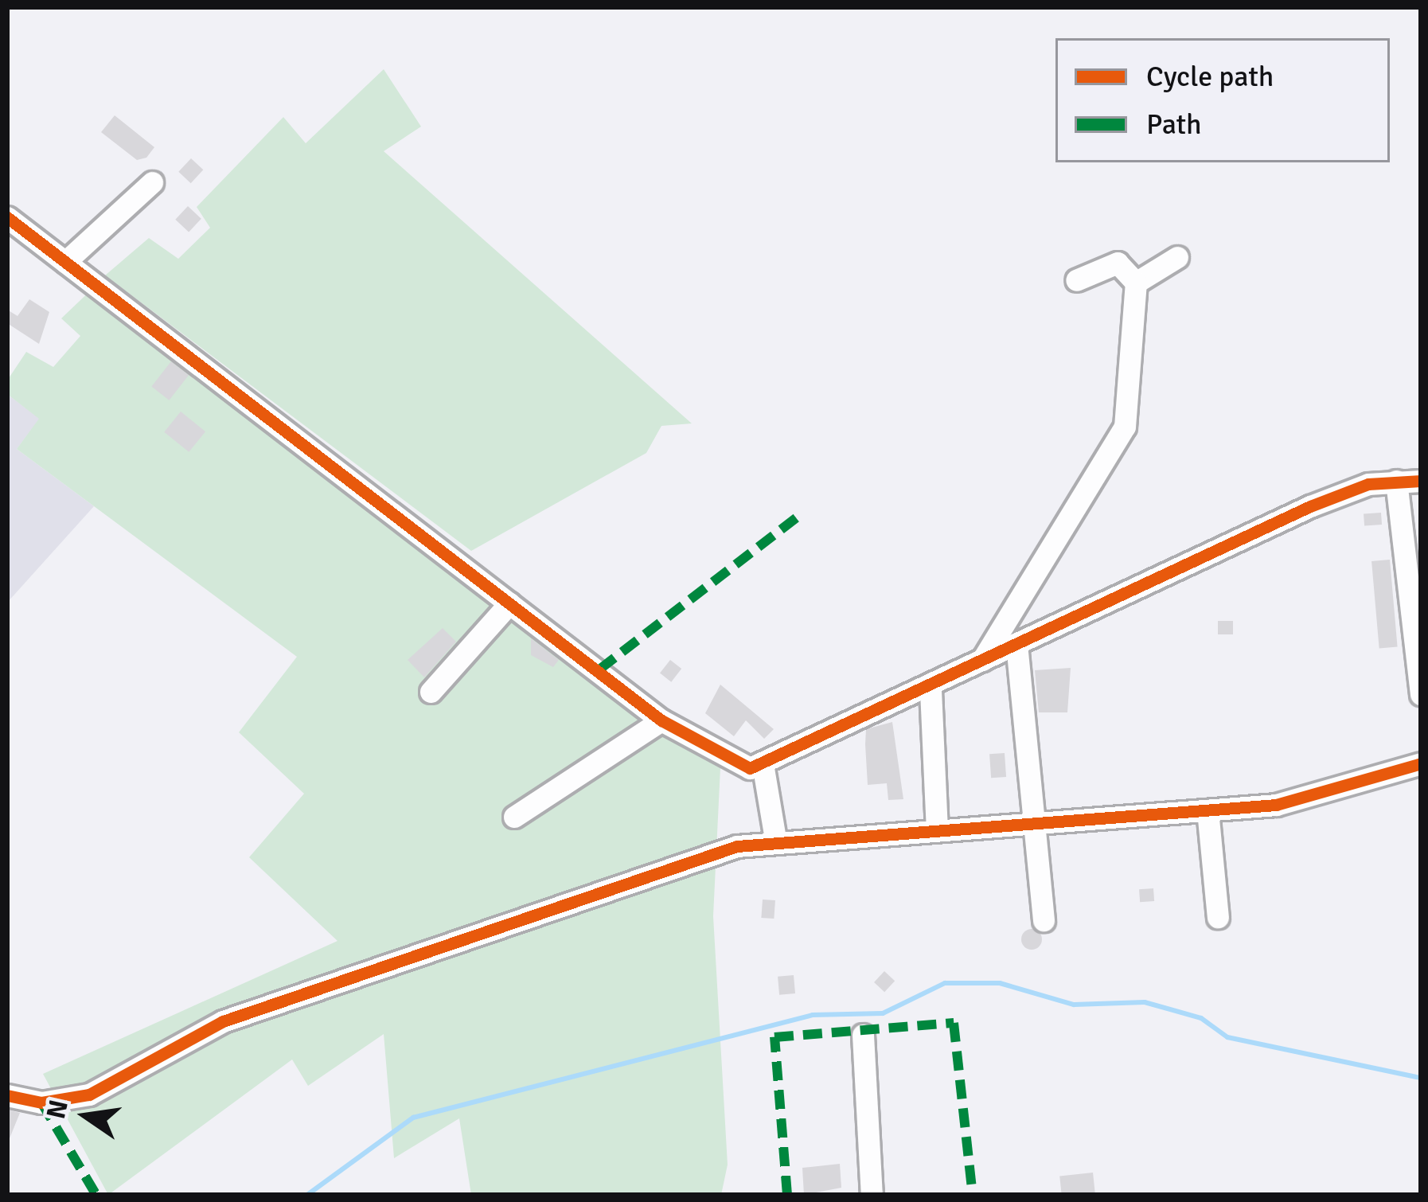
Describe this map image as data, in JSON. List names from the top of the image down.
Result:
{
  "legend": ["Cycle path", "Path"],
  "north": "left"
}
